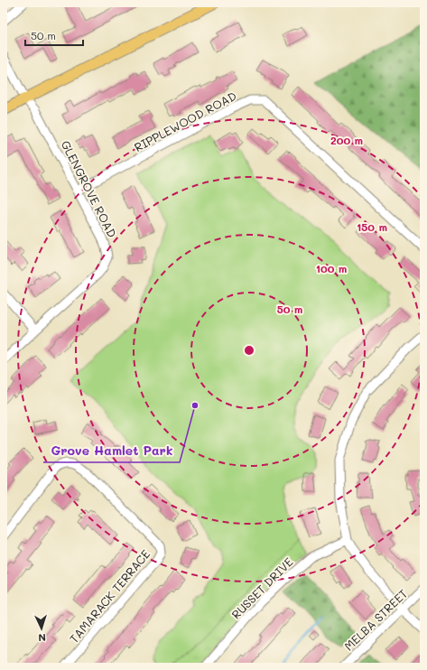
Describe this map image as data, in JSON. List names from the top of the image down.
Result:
{
  "streets": {
    "street": [
      "RIPPLEWOOD ROAD",
      "GLENGROVE ROAD",
      "RUSSET DRIVE",
      "TAMARACK TERRACE",
      "MELBA STREET"
    ]
  },
  "crossings": [
    ["RIPPLEWOOD ROAD", "GLENGROVE ROAD"]
  ],
  "places": ["Grove Hamlet Park"],
  "scale_bar": "50 m",
  "north": "bottom",
  "rings": [
    "200 m",
    "150 m",
    "100 m",
    "50 m"
  ]
}
